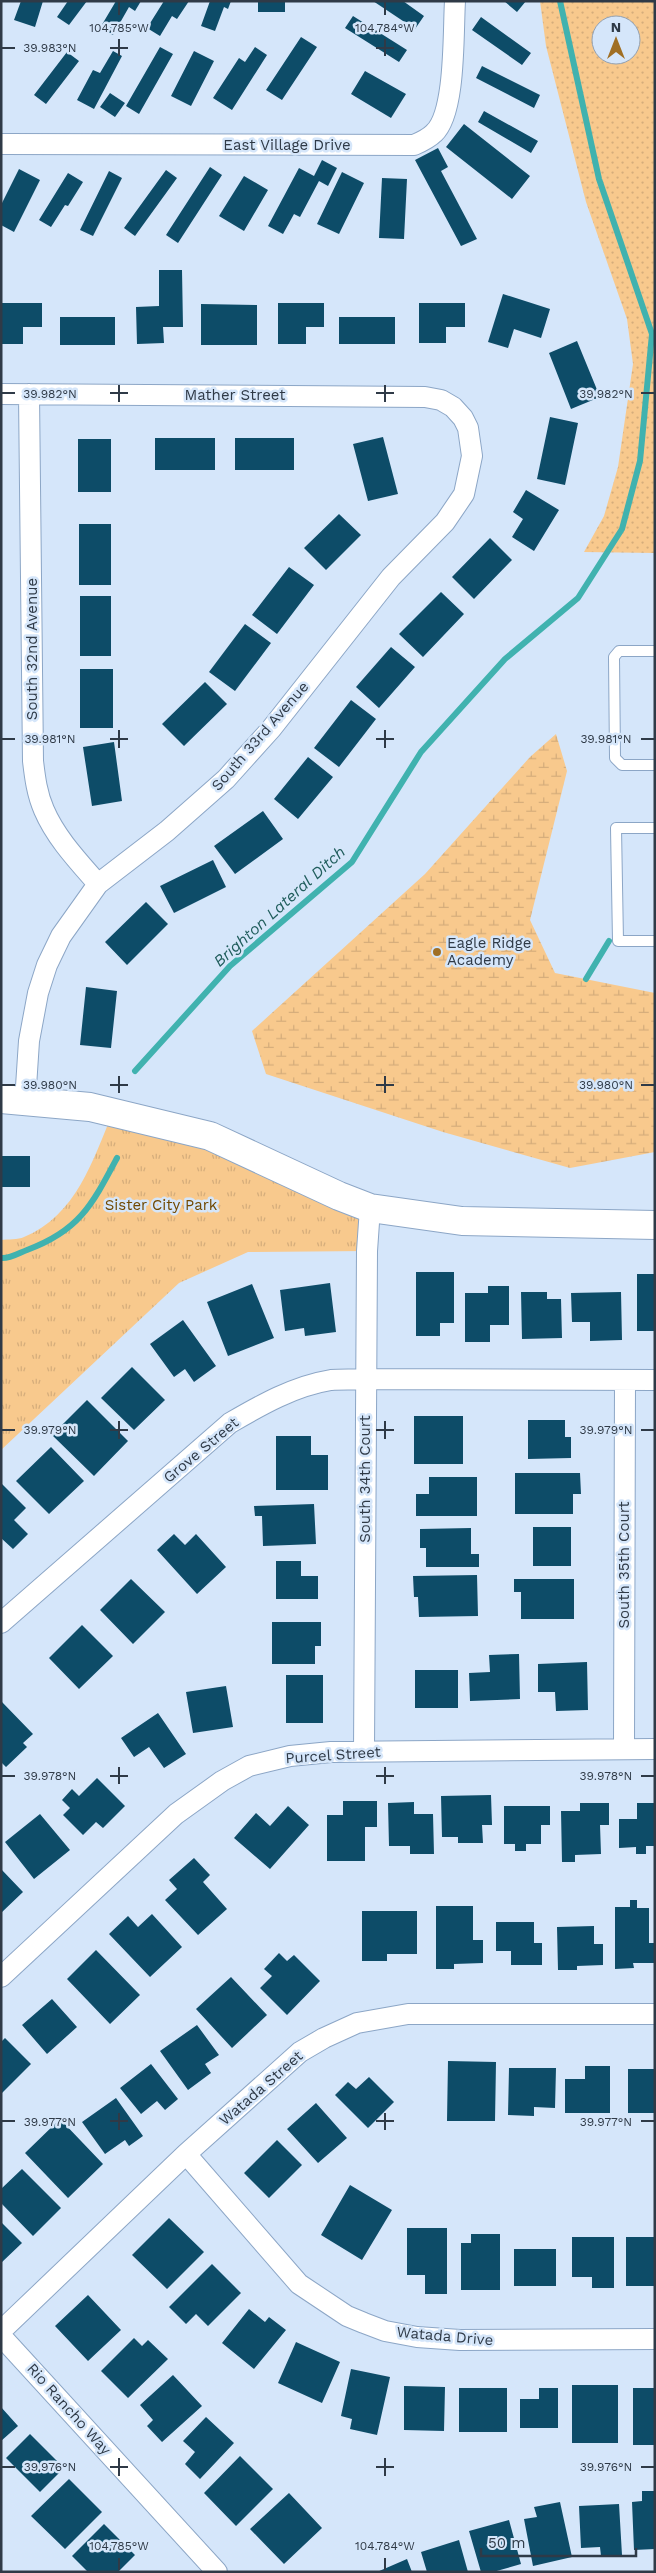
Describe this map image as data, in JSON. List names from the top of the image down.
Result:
{
  "streets": {
    "street": [
      "East Village Drive",
      "Mather Street",
      "South 32nd Avenue",
      "South 33rd Avenue",
      "Grove Street",
      "South 34th Court",
      "South 35th Court",
      "Purcel Street",
      "Watada Street",
      "Watada Drive",
      "Rio Rancho Way"
    ]
  },
  "crossings": [
    ["Mather Street", "South 32nd Avenue"],
    ["Mather Street", "South 33rd Avenue"],
    ["South 32nd Avenue", "South 33rd Avenue"],
    ["Grove Street", "South 34th Court"],
    ["Grove Street", "South 35th Court"],
    ["South 34th Court", "Purcel Street"],
    ["South 35th Court", "Purcel Street"],
    ["Watada Street", "Watada Drive"]
  ],
  "water": ["Brighton Lateral Ditch"],
  "parks": ["Sister City Park"],
  "places": ["Eagle Ridge Academy"],
  "scale_bar": "50 m",
  "north": "top",
  "coordinates": [
    "104.785°W",
    "104.784°W",
    "39.983°N",
    "39.982°N",
    "39.981°N",
    "39.980°N",
    "39.979°N",
    "39.978°N",
    "39.977°N",
    "39.976°N"
  ]
}
